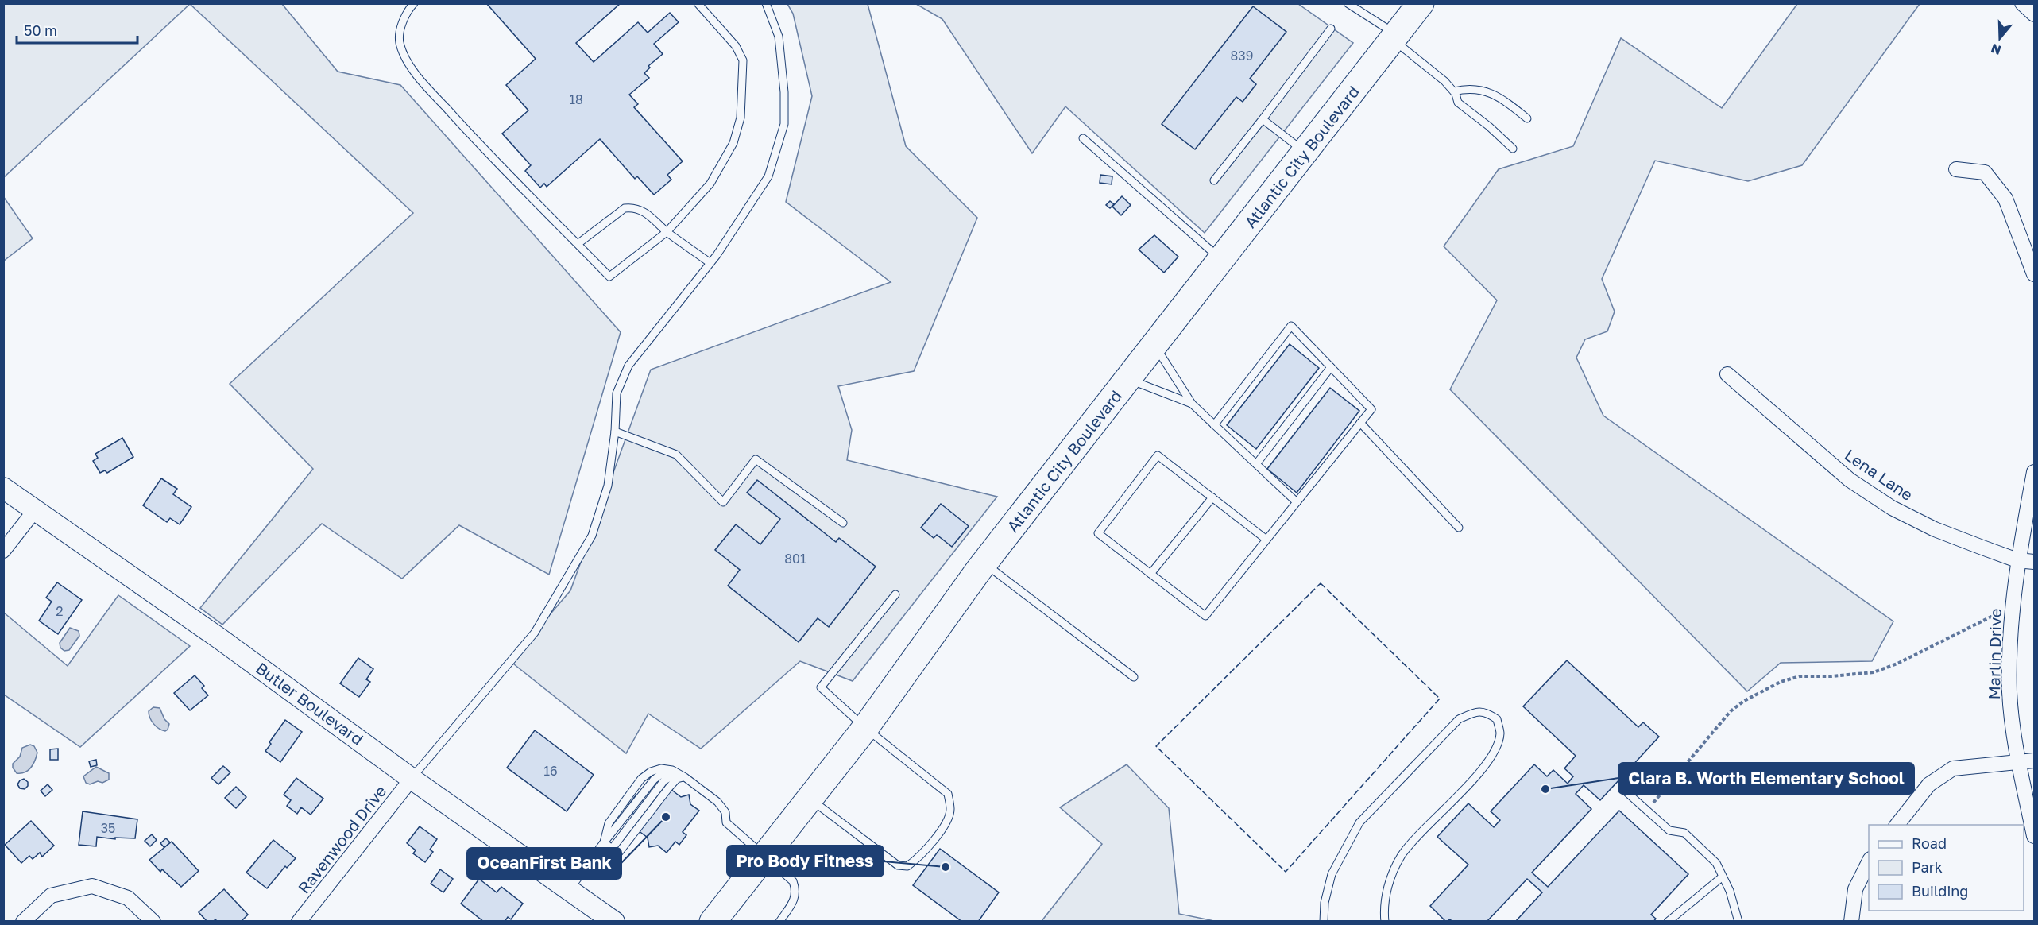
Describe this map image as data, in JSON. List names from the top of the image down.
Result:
{
  "streets": {
    "highway": ["Atlantic City Boulevard"],
    "street": [
      "Lena Lane",
      "Marlin Drive",
      "Butler Boulevard",
      "Ravenwood Drive"
    ]
  },
  "crossings": [
    ["Lena Lane", "Marlin Drive"],
    ["Butler Boulevard", "Ravenwood Drive"]
  ],
  "places": ["Clara B. Worth Elementary School", "OceanFirst Bank", "Pro Body Fitness"],
  "house_numbers": [
    "839",
    "18",
    "801",
    "2",
    "16",
    "35"
  ],
  "legend": ["Road", "Park", "Building"],
  "scale_bar": "50 m",
  "north": "bottom"
}
